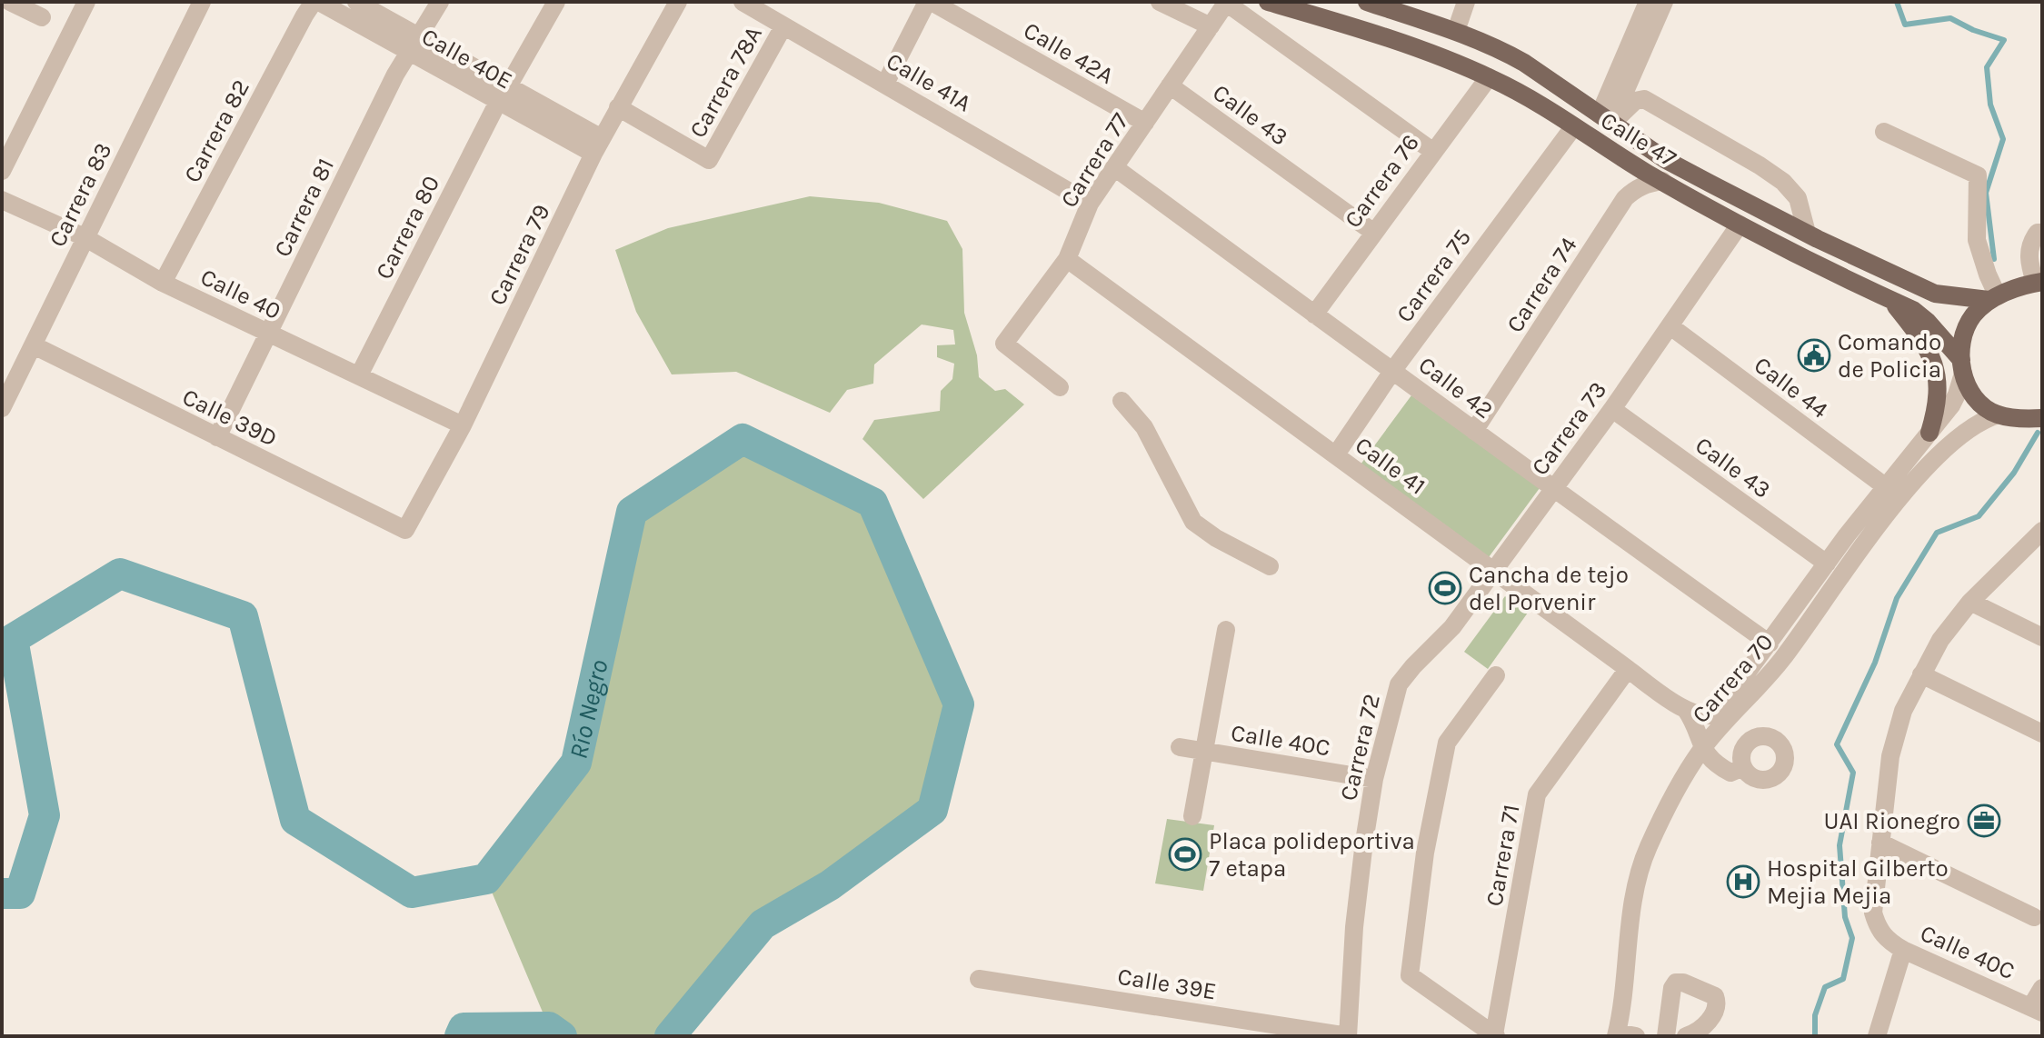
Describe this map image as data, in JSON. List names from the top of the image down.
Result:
{
  "streets": {
    "main road": ["Calle 47"],
    "street": [
      "Calle 42A",
      "Calle 40E",
      "Carrera 78A",
      "Calle 41A",
      "Calle 43",
      "Carrera 82",
      "Carrera 77",
      "Carrera 76",
      "Carrera 83",
      "Carrera 81",
      "Carrera 80",
      "Carrera 79",
      "Carrera 75",
      "Carrera 74",
      "Calle 40",
      "Calle 42",
      "Calle 44",
      "Calle 39D",
      "Carrera 73",
      "Calle 41",
      "Carrera 70",
      "Calle 40C",
      "Carrera 72",
      "Carrera 71",
      "Calle 39E"
    ]
  },
  "crossings": [
    ["Calle 42A", "Carrera 77"],
    ["Calle 40E", "Carrera 82"],
    ["Calle 40E", "Carrera 81"],
    ["Calle 40E", "Carrera 80"],
    ["Calle 40E", "Carrera 79"],
    ["Carrera 78A", "Calle 41A"],
    ["Carrera 78A", "Carrera 79"],
    ["Calle 41A", "Carrera 77"],
    ["Calle 43", "Carrera 77"],
    ["Calle 43", "Carrera 76"],
    ["Calle 43", "Carrera 73"],
    ["Calle 43", "Carrera 70"],
    ["Carrera 82", "Calle 40"],
    ["Calle 47", "Carrera 76"],
    ["Calle 47", "Carrera 75"],
    ["Calle 47", "Carrera 74"],
    ["Calle 47", "Carrera 73"],
    ["Calle 47", "Carrera 70"],
    ["Carrera 77", "Calle 42"],
    ["Carrera 77", "Calle 41"],
    ["Carrera 76", "Calle 42"],
    ["Carrera 83", "Calle 40"],
    ["Carrera 83", "Calle 39D"],
    ["Carrera 81", "Calle 40"],
    ["Carrera 81", "Calle 39D"],
    ["Carrera 80", "Calle 40"],
    ["Carrera 79", "Calle 40"],
    ["Carrera 79", "Calle 39D"],
    ["Carrera 75", "Calle 42"],
    ["Carrera 75", "Calle 41"],
    ["Carrera 74", "Calle 42"],
    ["Calle 42", "Carrera 73"],
    ["Calle 42", "Carrera 70"],
    ["Calle 44", "Carrera 73"],
    ["Calle 44", "Carrera 70"],
    ["Carrera 73", "Calle 41"],
    ["Carrera 73", "Carrera 72"],
    ["Calle 41", "Carrera 70"],
    ["Calle 41", "Carrera 71"],
    ["Calle 40C", "Carrera 72"],
    ["Carrera 72", "Calle 39E"]
  ],
  "water": ["Río Negro"],
  "places": {
    "public building": ["Comando de Policia"],
    "sports": ["Cancha de tejo del Porvenir", "Placa polideportiva 7 etapa"],
    "office": ["UAI Rionegro"],
    "hospital": ["Hospital Gilberto Mejia Mejia"]
  }
}
